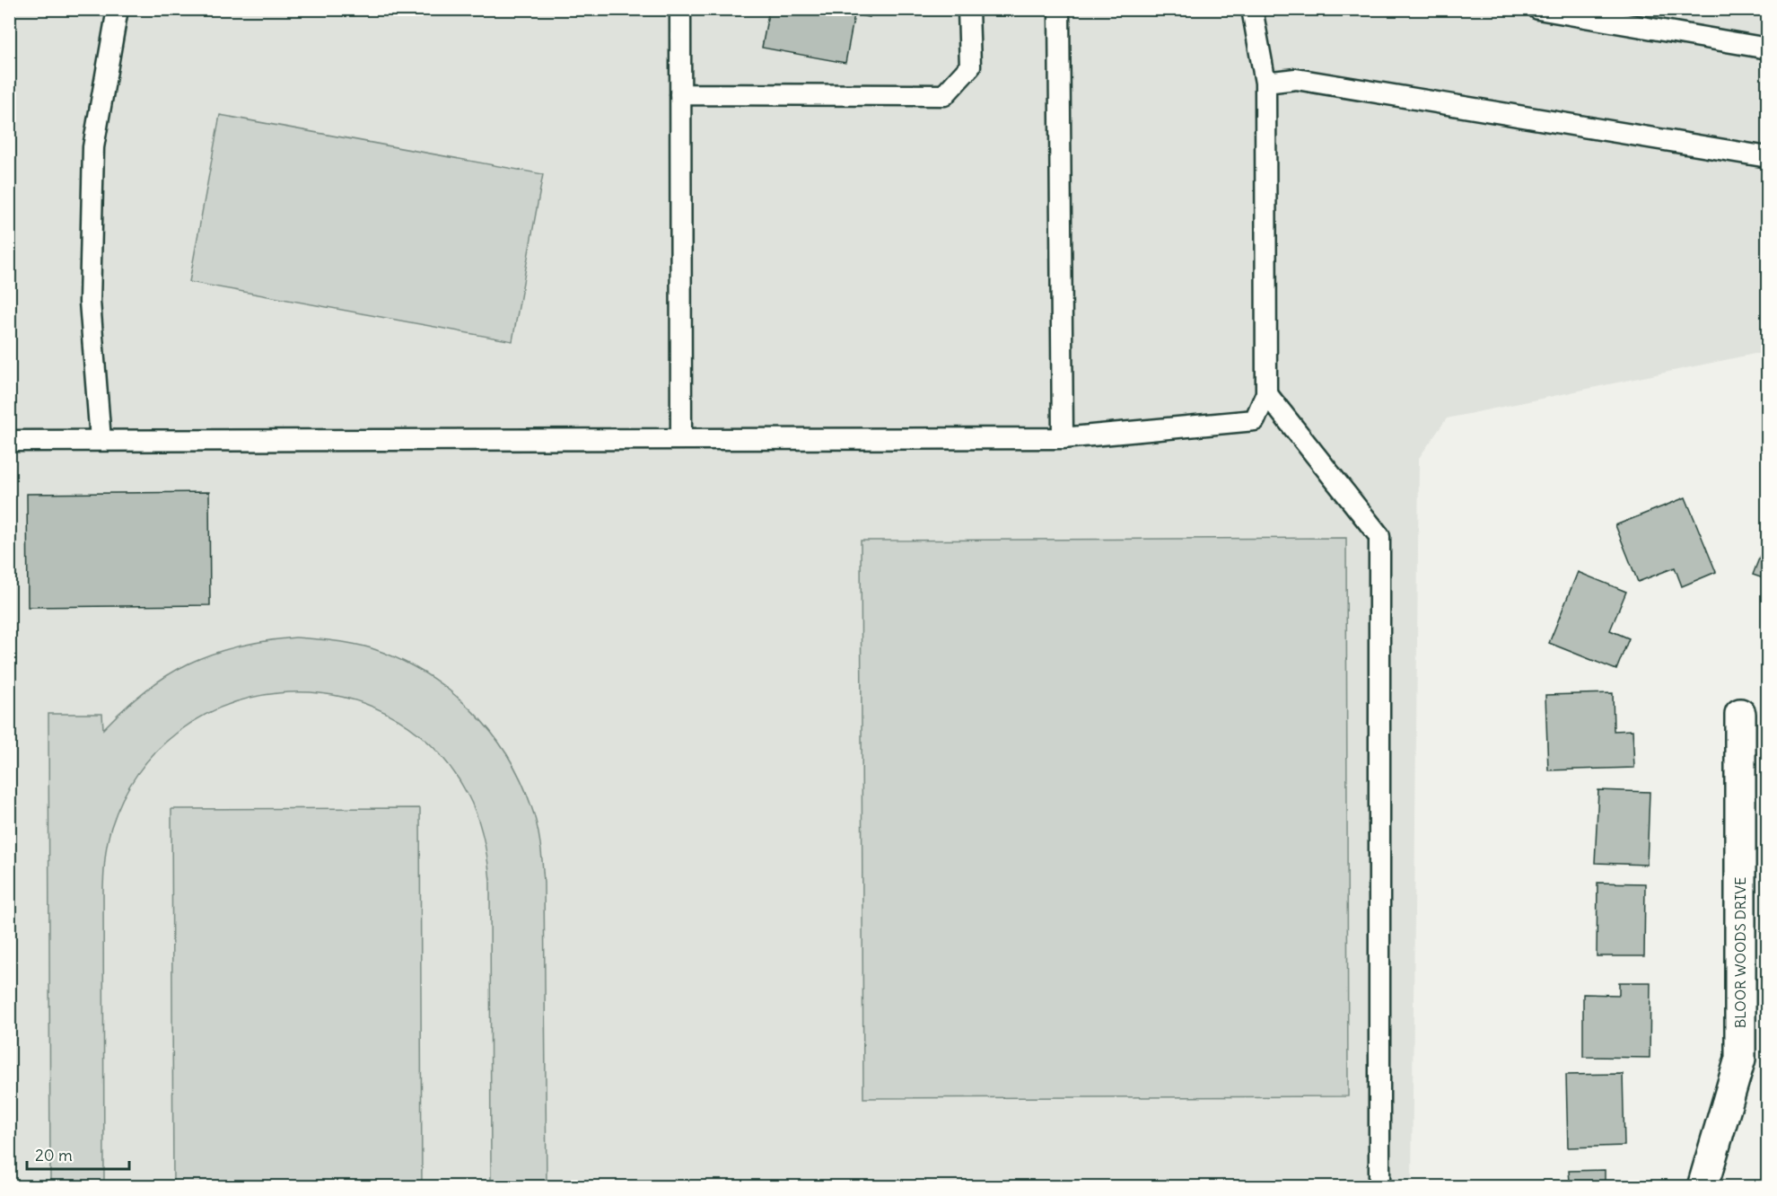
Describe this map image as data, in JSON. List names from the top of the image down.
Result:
{
  "streets": {
    "street": ["BLOOR WOODS DRIVE"]
  },
  "scale_bar": "20 m"
}
